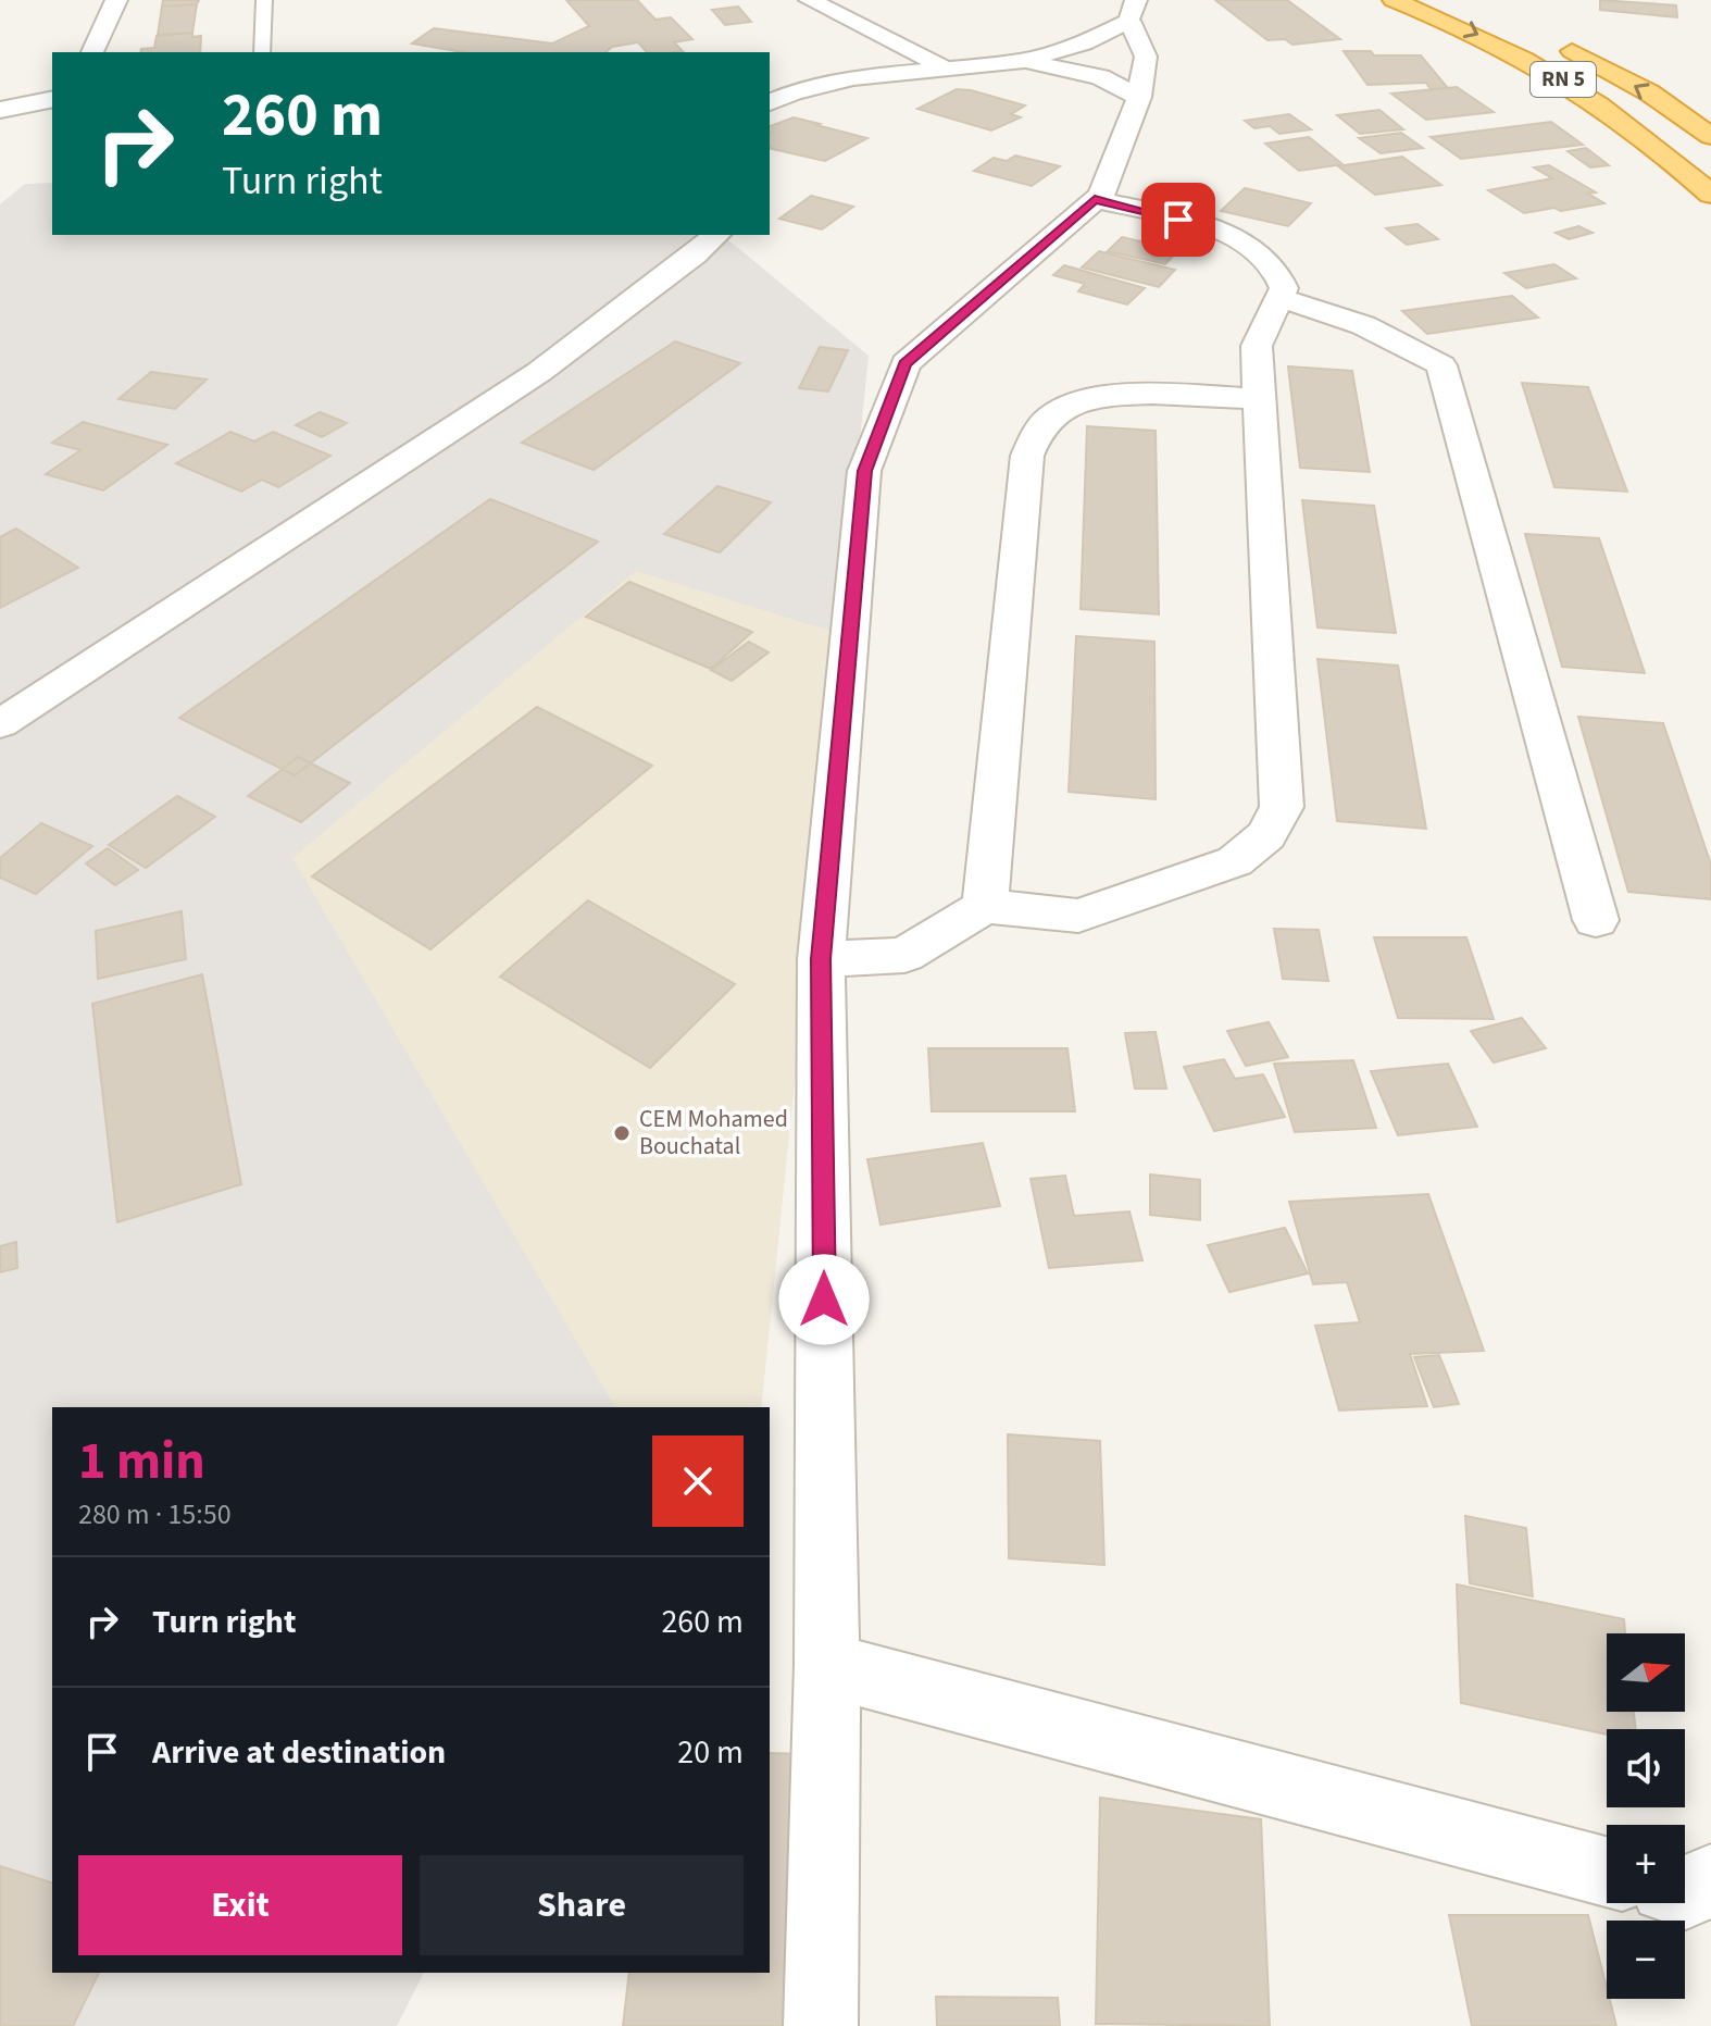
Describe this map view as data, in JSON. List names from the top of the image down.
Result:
{
  "streets": {
    "highway": ["RN 5"]
  },
  "places": ["CEM Mohamed Bouchatal"],
  "north": "right",
  "page": {
    "turn": ["260 m", "Turn right"],
    "heading": ["1 min", "280 m · 15:50"],
    "list": [
      {
        "name": "Turn right",
        "value": "260 m"
      },
      {
        "name": "Arrive at destination",
        "value": "20 m"
      }
    ],
    "map_buttons": ["+", "−"],
    "buttons": ["Exit", "Share"]
  }
}
